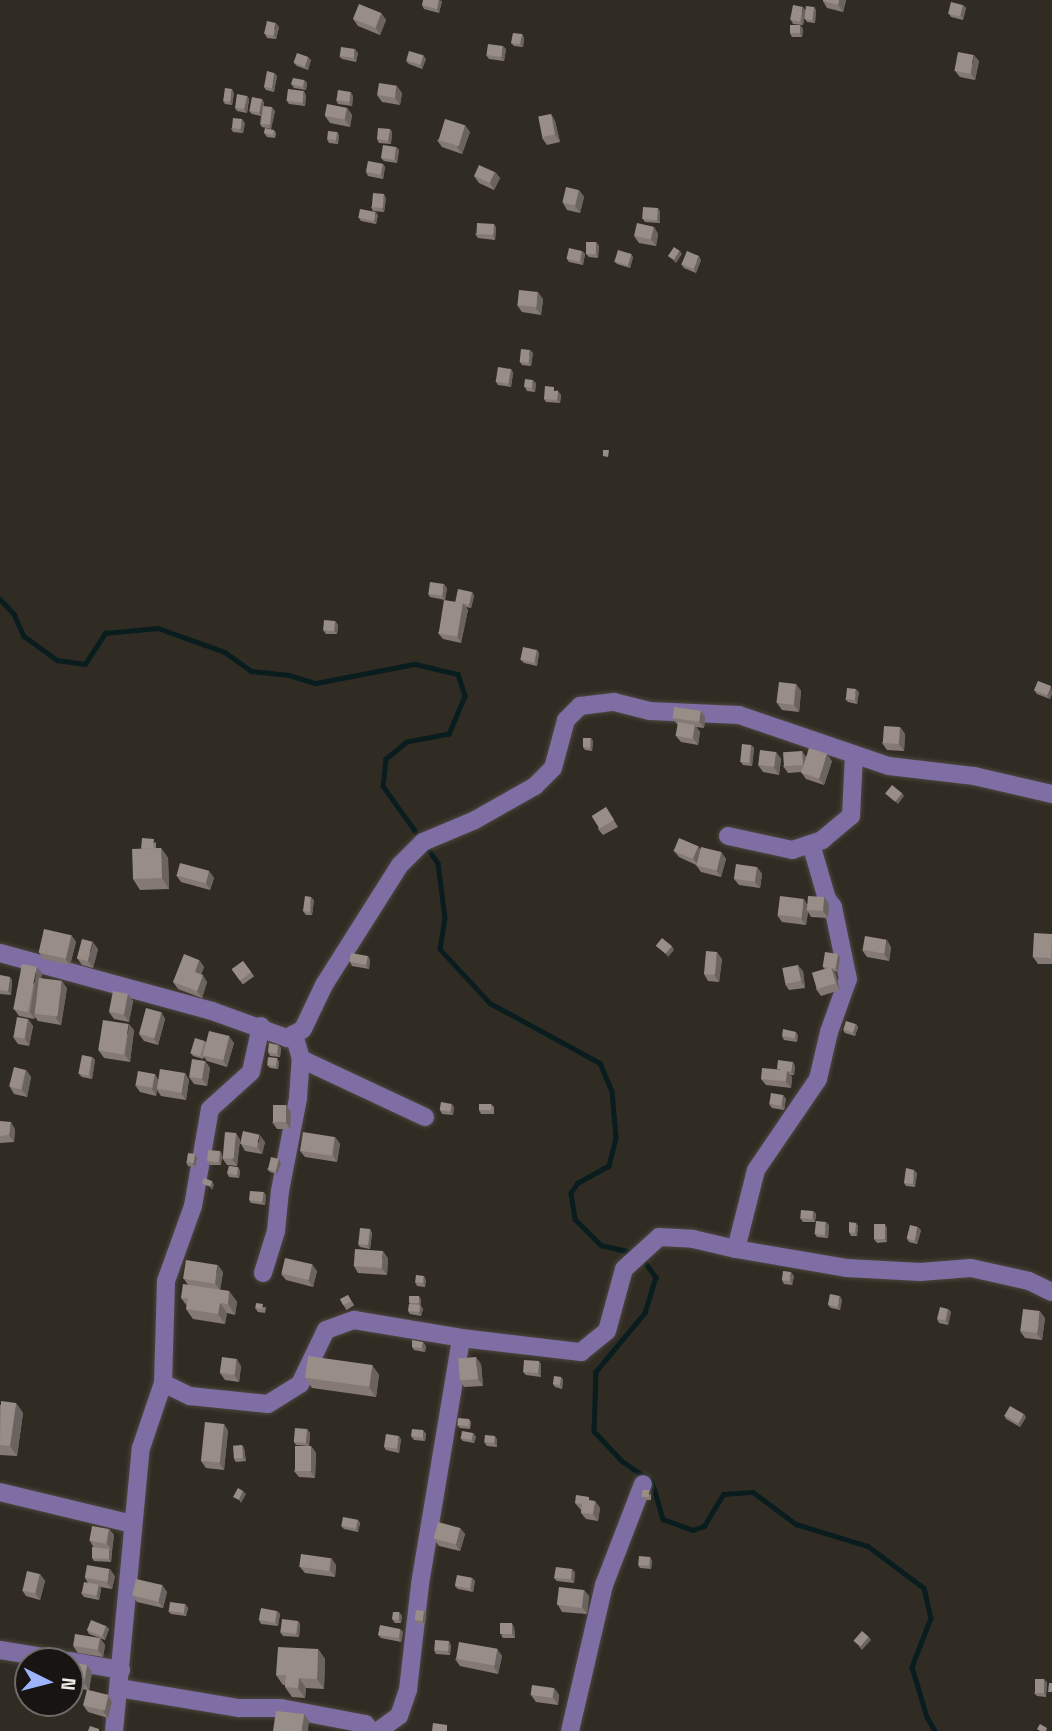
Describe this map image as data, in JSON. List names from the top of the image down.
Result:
{
  "north": "right"
}
